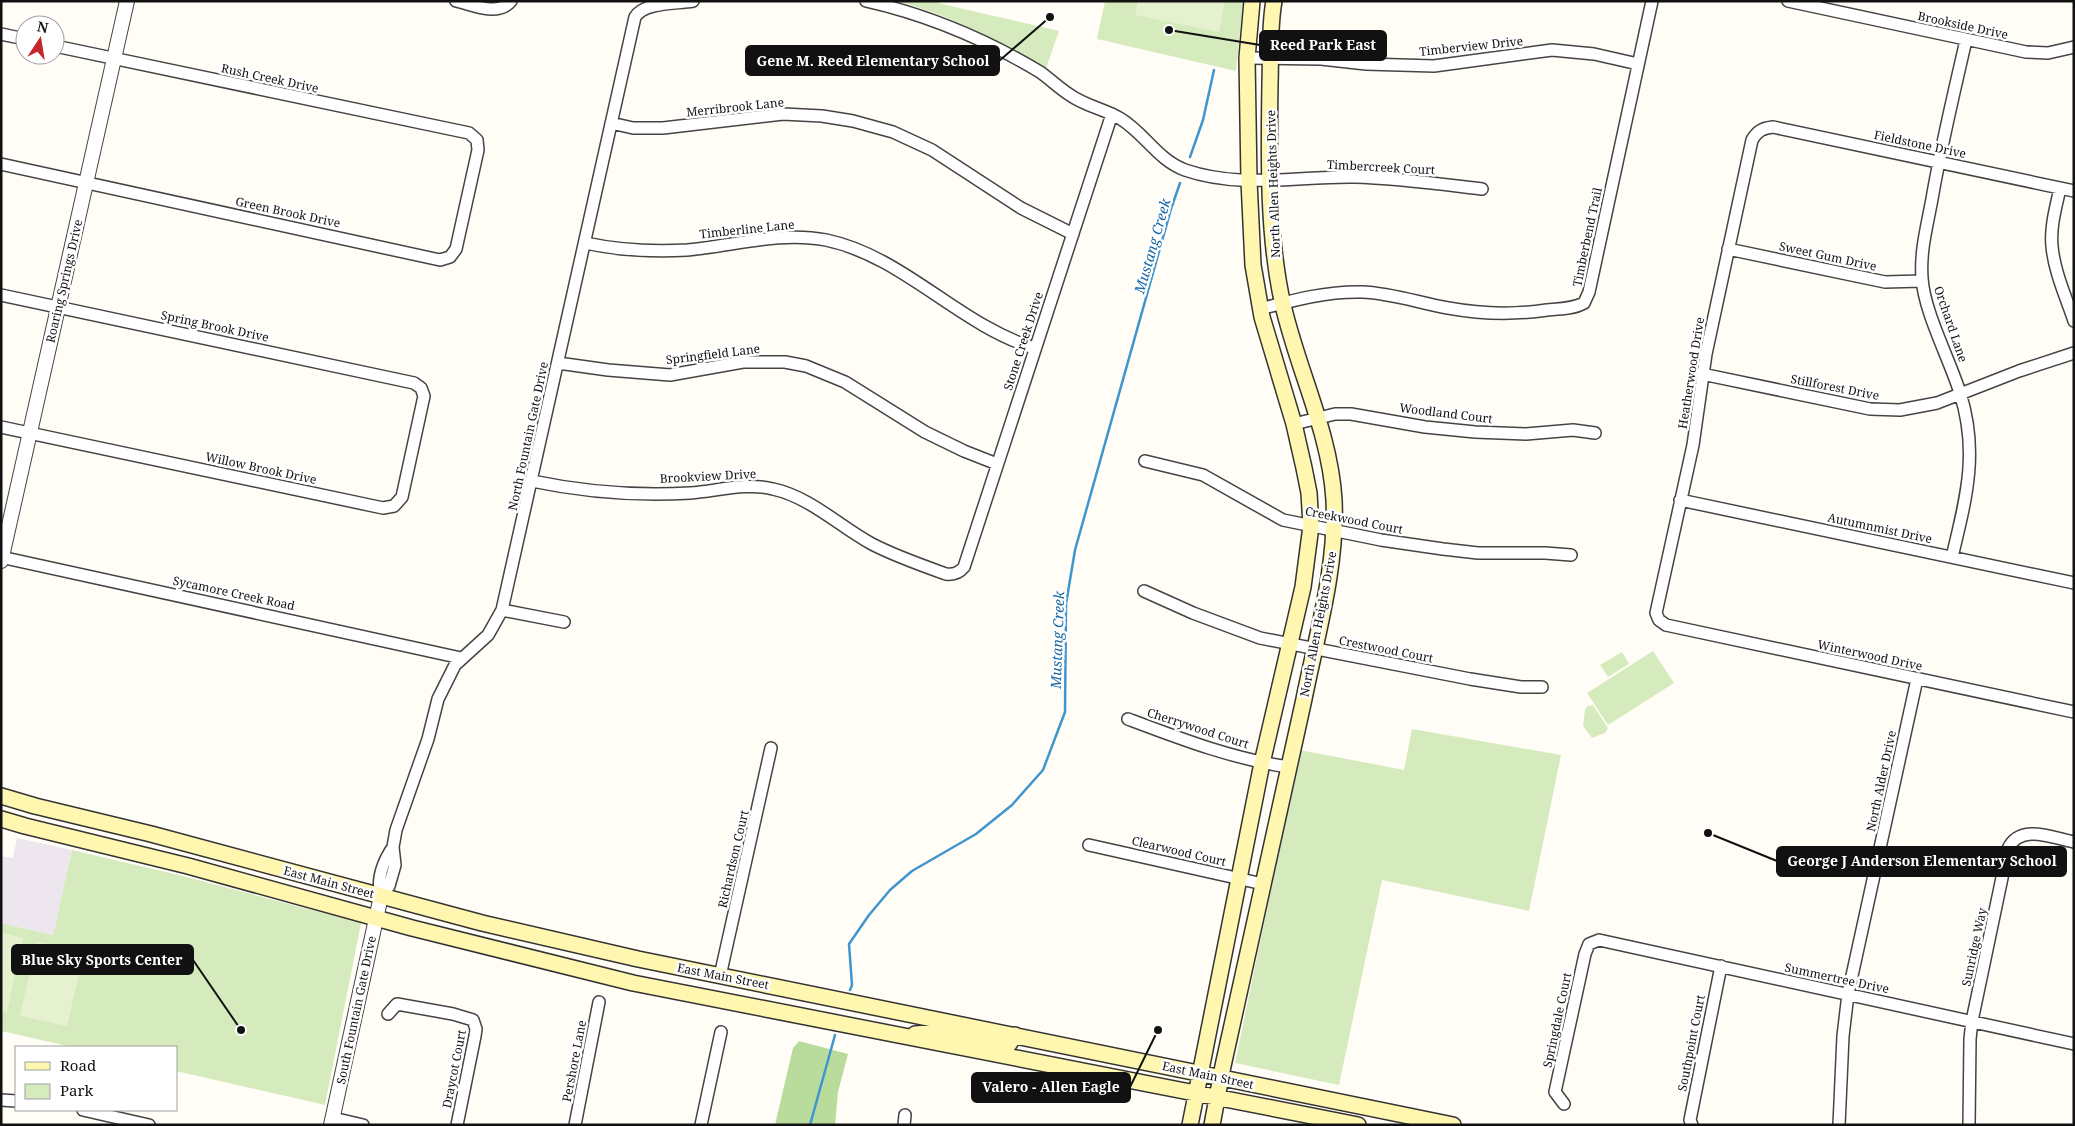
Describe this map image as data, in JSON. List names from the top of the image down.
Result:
{
  "streets": {
    "main road": ["North Allen Heights Drive", "East Main Street"],
    "street": [
      "Brookside Drive",
      "Timberview Drive",
      "Rush Creek Drive",
      "Merribrook Lane",
      "Fieldstone Drive",
      "Timbercreek Court",
      "Green Brook Drive",
      "Timberline Lane",
      "Timberbend Trail",
      "Sweet Gum Drive",
      "Roaring Springs Drive",
      "Orchard Lane",
      "Spring Brook Drive",
      "Stone Creek Drive",
      "Springfield Lane",
      "Heatherwood Drive",
      "Stillforest Drive",
      "Woodland Court",
      "North Fountain Gate Drive",
      "Willow Brook Drive",
      "Brookview Drive",
      "Creekwood Court",
      "Autumnmist Drive",
      "Sycamore Creek Road",
      "Crestwood Court",
      "Winterwood Drive",
      "Cherrywood Court",
      "North Alder Drive",
      "Clearwood Court",
      "Richardson Court",
      "Sunridge Way",
      "Summertree Drive",
      "South Fountain Gate Drive",
      "Springdale Court",
      "Southpoint Court",
      "Pershore Lane",
      "Draycot Court"
    ]
  },
  "crossings": [
    ["Brookside Drive", "Orchard Lane"],
    ["Timberview Drive", "North Allen Heights Drive"],
    ["Timberview Drive", "Timberbend Trail"],
    ["Rush Creek Drive", "Green Brook Drive"],
    ["Rush Creek Drive", "Roaring Springs Drive"],
    ["Merribrook Lane", "Stone Creek Drive"],
    ["Merribrook Lane", "North Fountain Gate Drive"],
    ["Fieldstone Drive", "Orchard Lane"],
    ["Fieldstone Drive", "Heatherwood Drive"],
    ["Timbercreek Court", "North Allen Heights Drive"],
    ["Timbercreek Court", "Stone Creek Drive"],
    ["North Allen Heights Drive", "Timberbend Trail"],
    ["North Allen Heights Drive", "Woodland Court"],
    ["North Allen Heights Drive", "Creekwood Court"],
    ["North Allen Heights Drive", "Crestwood Court"],
    ["North Allen Heights Drive", "Cherrywood Court"],
    ["North Allen Heights Drive", "Clearwood Court"],
    ["North Allen Heights Drive", "East Main Street"],
    ["Green Brook Drive", "Roaring Springs Drive"],
    ["Timberline Lane", "Stone Creek Drive"],
    ["Timberline Lane", "North Fountain Gate Drive"],
    ["Sweet Gum Drive", "Orchard Lane"],
    ["Sweet Gum Drive", "Heatherwood Drive"],
    ["Roaring Springs Drive", "Spring Brook Drive"],
    ["Roaring Springs Drive", "Willow Brook Drive"],
    ["Roaring Springs Drive", "Sycamore Creek Road"],
    ["Orchard Lane", "Stillforest Drive"],
    ["Orchard Lane", "Autumnmist Drive"],
    ["Spring Brook Drive", "Willow Brook Drive"],
    ["Stone Creek Drive", "Springfield Lane"],
    ["Stone Creek Drive", "Brookview Drive"],
    ["Springfield Lane", "North Fountain Gate Drive"],
    ["Heatherwood Drive", "Stillforest Drive"],
    ["Heatherwood Drive", "Autumnmist Drive"],
    ["Heatherwood Drive", "Winterwood Drive"],
    ["North Fountain Gate Drive", "Brookview Drive"],
    ["North Fountain Gate Drive", "Sycamore Creek Road"],
    ["North Fountain Gate Drive", "East Main Street"],
    ["North Fountain Gate Drive", "South Fountain Gate Drive"],
    ["Winterwood Drive", "North Alder Drive"],
    ["North Alder Drive", "Summertree Drive"],
    ["Richardson Court", "East Main Street"],
    ["East Main Street", "South Fountain Gate Drive"],
    ["Sunridge Way", "Summertree Drive"],
    ["Summertree Drive", "Springdale Court"],
    ["Summertree Drive", "Southpoint Court"]
  ],
  "water": ["Mustang Creek"],
  "places": [
    "Gene M. Reed Elementary School",
    "Reed Park East",
    "George J Anderson Elementary School",
    "Blue Sky Sports Center",
    "Valero - Allen Eagle"
  ],
  "legend": ["Road", "Park"],
  "north": "top"
}
